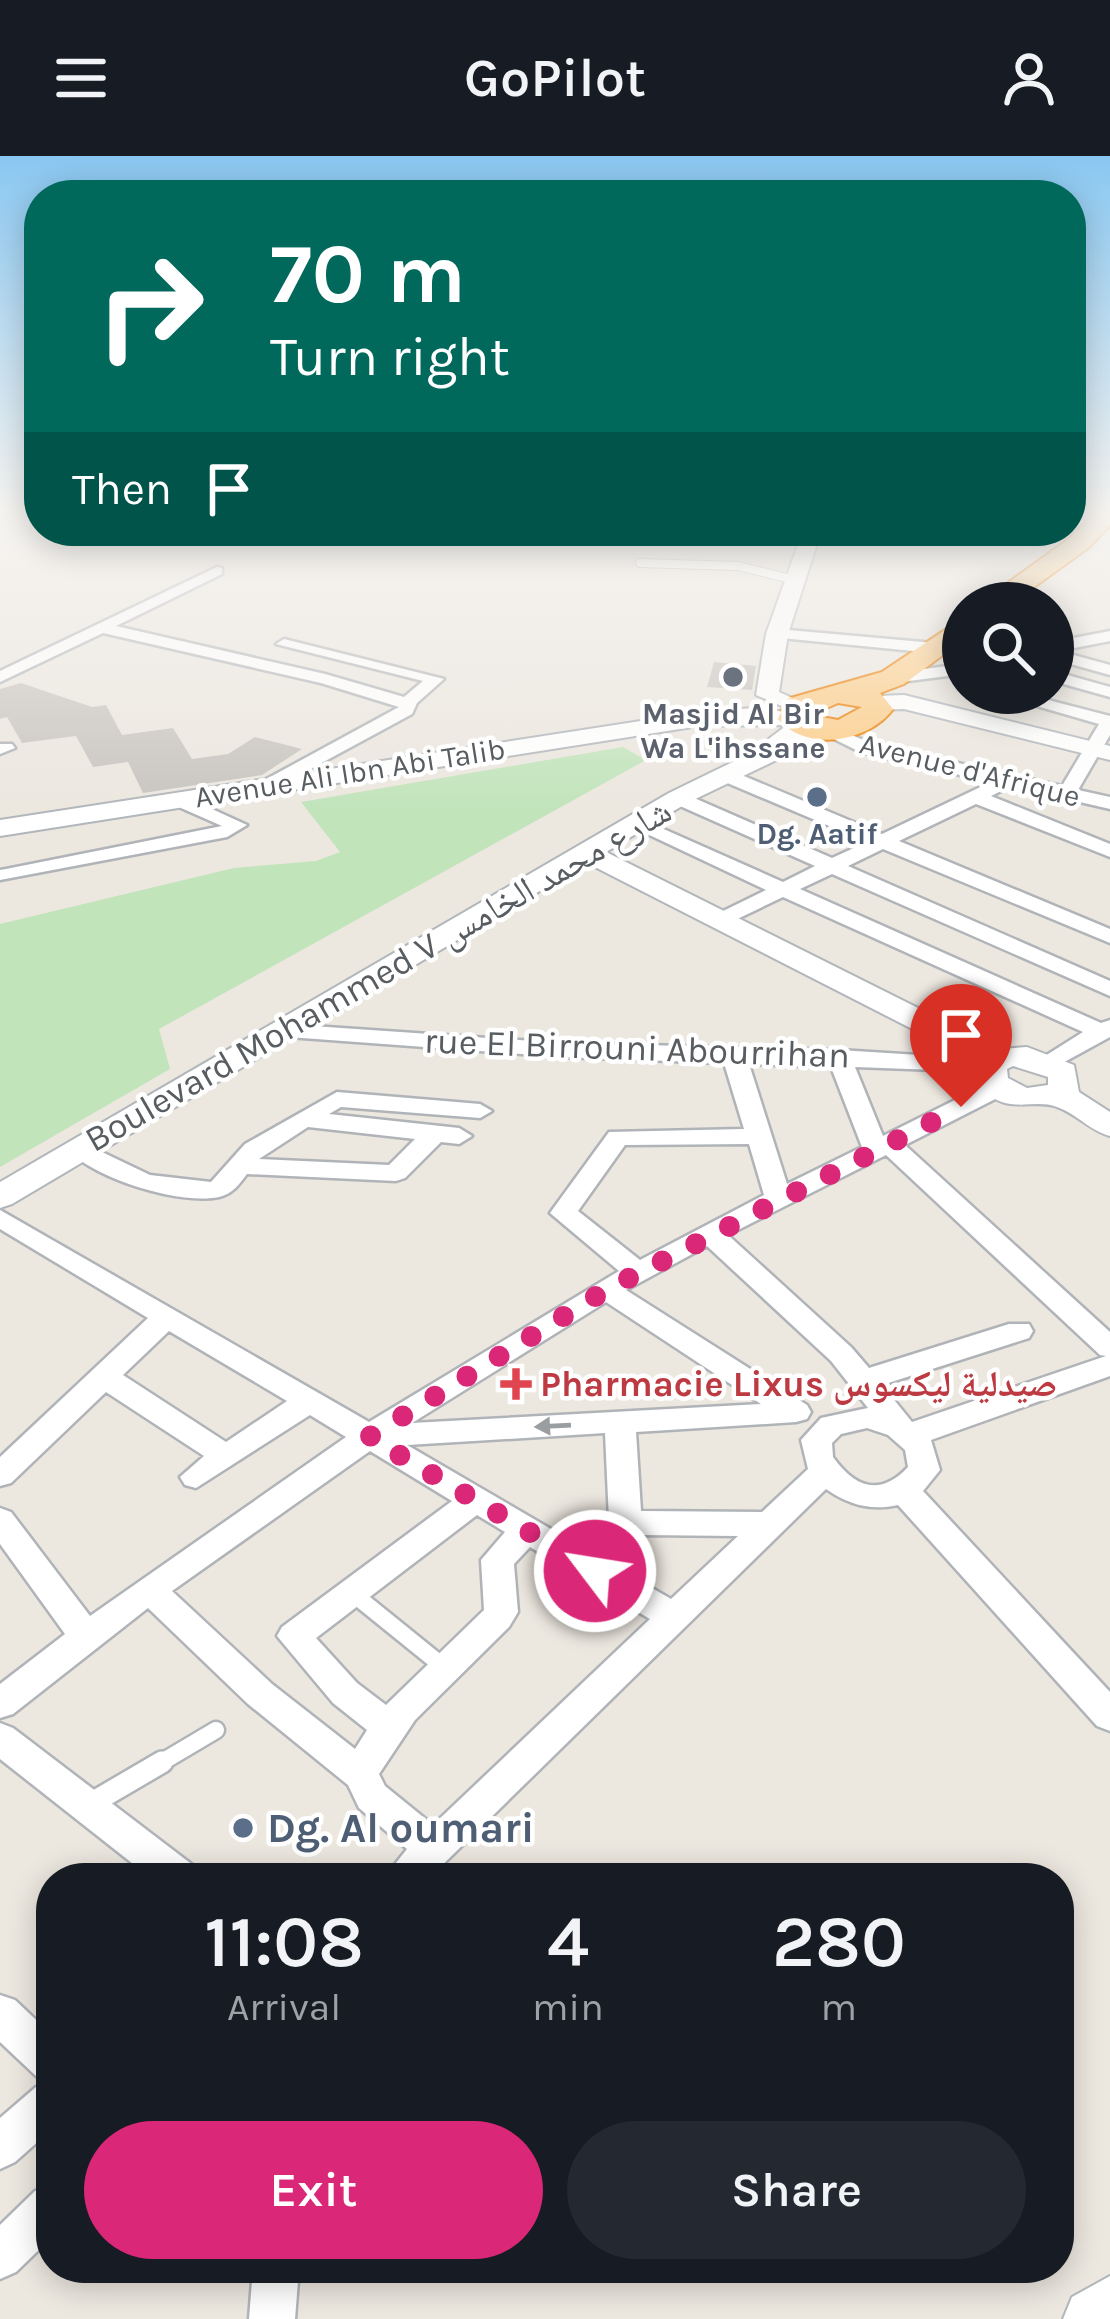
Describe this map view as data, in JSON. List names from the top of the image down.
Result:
{
  "streets": {
    "street": [
      "Avenue d'Afrique",
      "Avenue Ali Ibn Abi Talib",
      "Boulevard Mohammed V شارع محمد الخامس",
      "rue El Birrouni Abourrihan"
    ]
  },
  "crossings": [
    ["Avenue d'Afrique", "Avenue Ali Ibn Abi Talib"],
    ["Avenue d'Afrique", "Boulevard Mohammed V شارع محمد الخامس"],
    ["Avenue Ali Ibn Abi Talib", "Boulevard Mohammed V شارع محمد الخامس"],
    ["Boulevard Mohammed V شارع محمد الخامس", "rue El Birrouni Abourrihan"]
  ],
  "places": {
    "other": ["Masjid Al Bir Wa L'ihssane", "Dg. Aatif", "Dg. Al oumari"],
    "health": ["Pharmacie Lixus صيدلية ليكسوس"]
  },
  "page": {
    "header": "GoPilot",
    "turn": ["70 m", "Turn right"],
    "then": "Then",
    "eta": [
      "11:08",
      "Arrival",
      "4",
      "min",
      "280",
      "m"
    ],
    "buttons": ["Exit", "Share"]
  }
}
